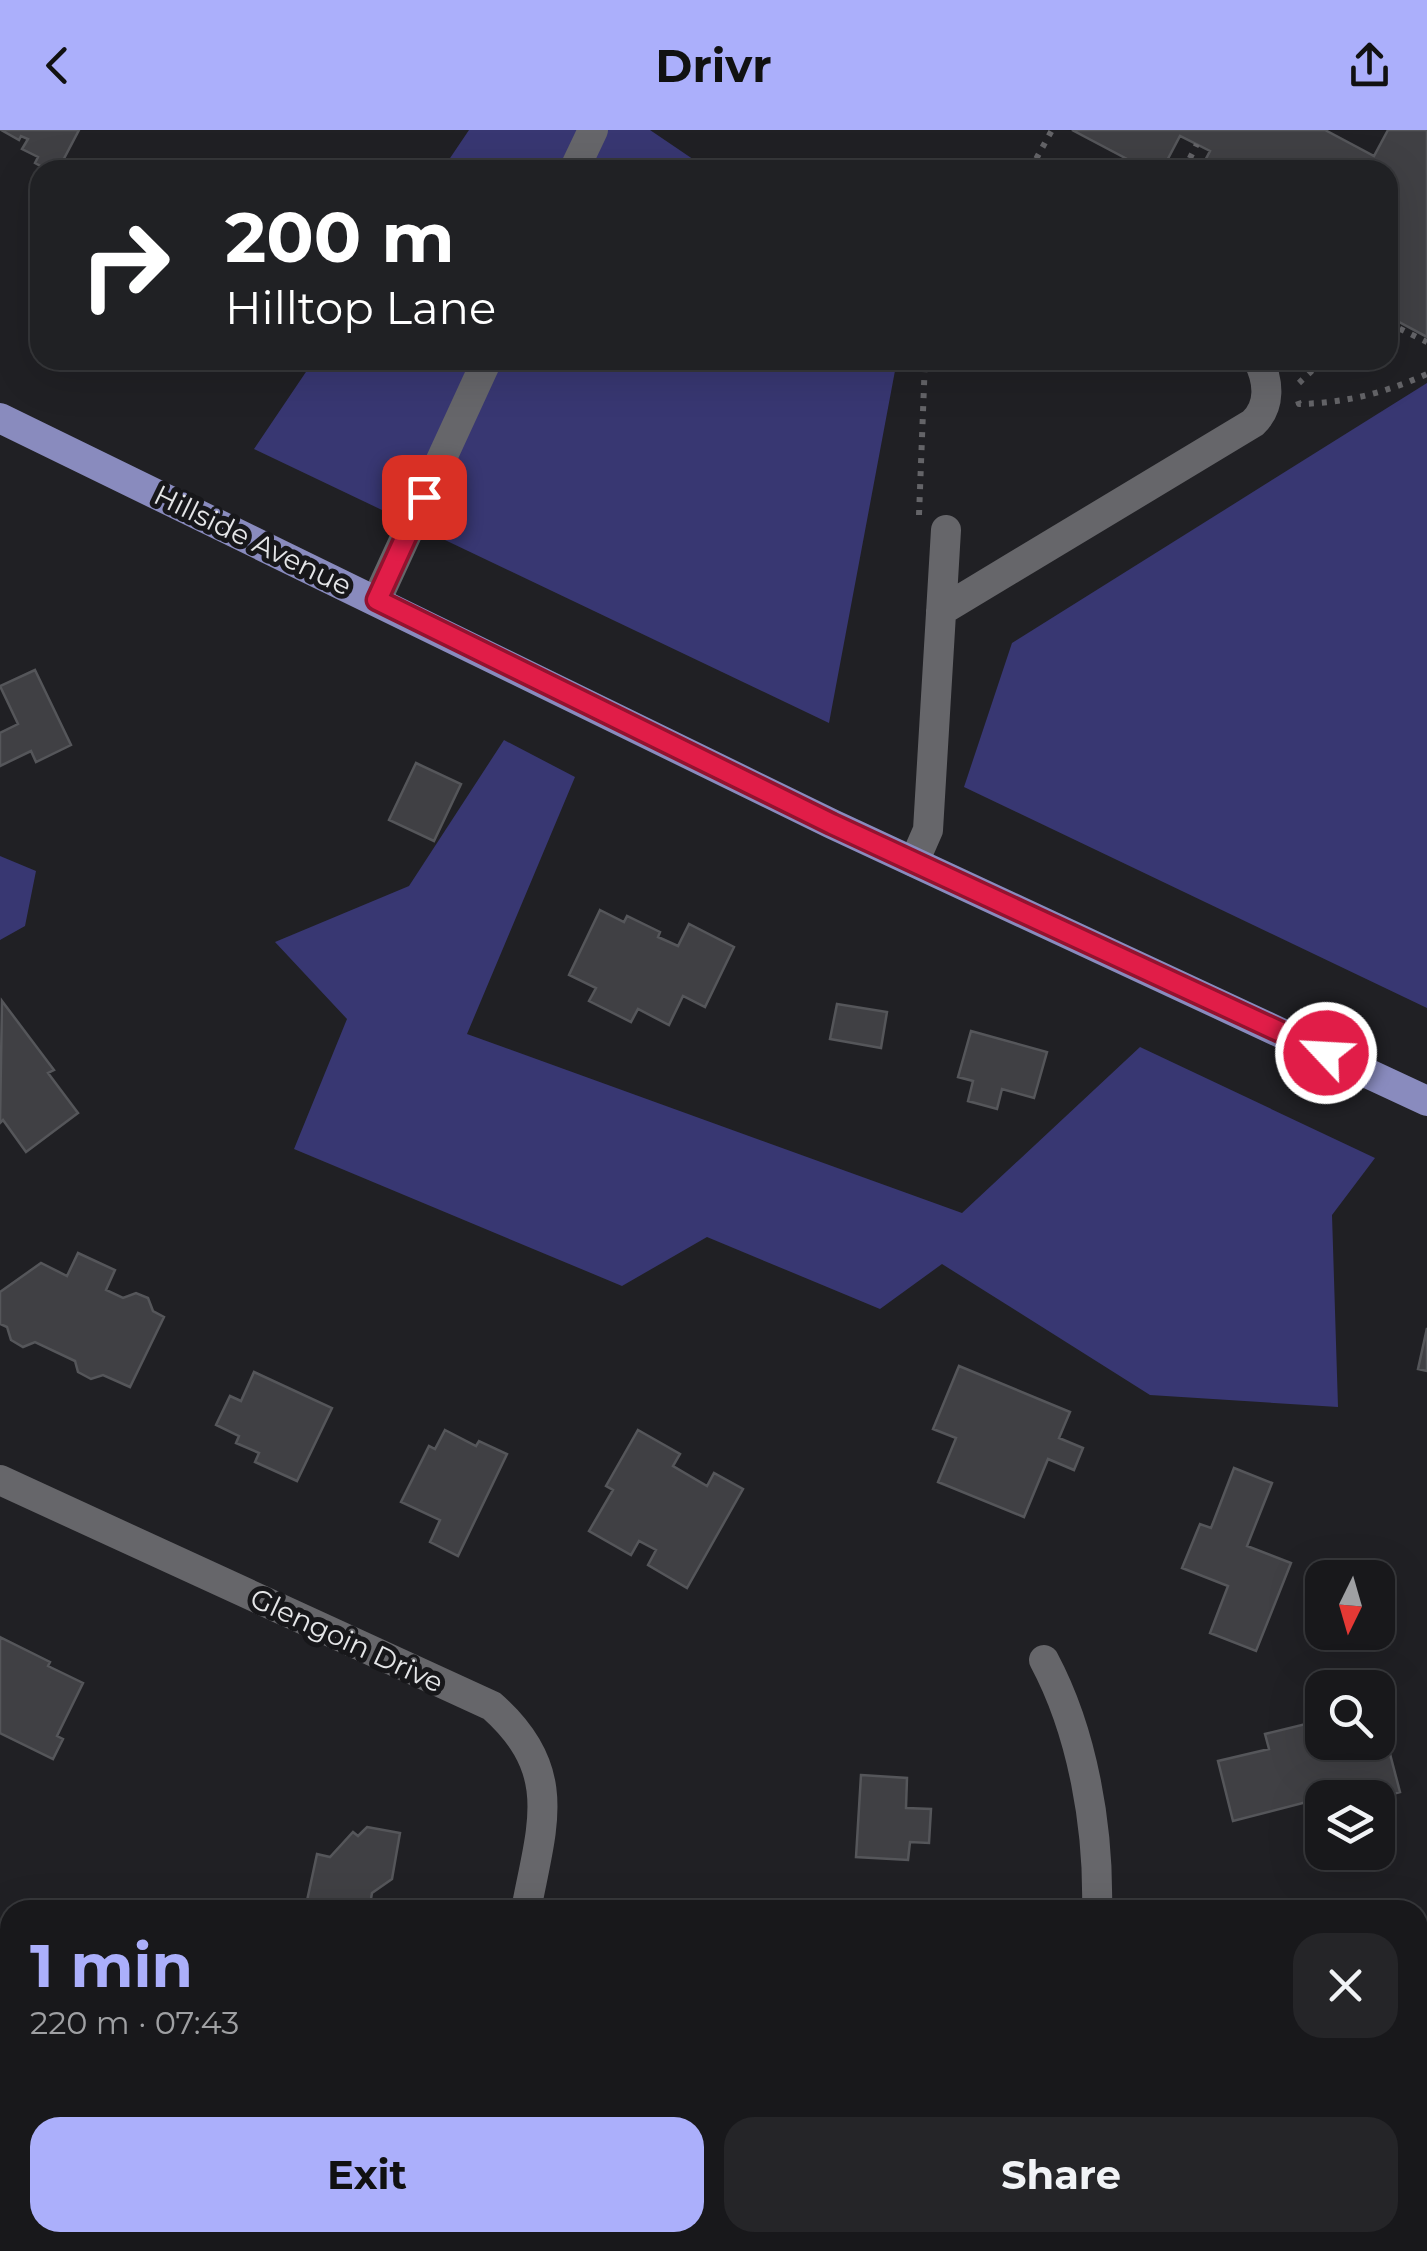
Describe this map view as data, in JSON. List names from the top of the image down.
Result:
{
  "streets": {
    "main road": ["Hillside Avenue"],
    "street": ["Glengoin Drive"]
  },
  "north": "bottom",
  "page": {
    "header": "Drivr",
    "turn": ["200 m", "Hilltop Lane"],
    "heading": ["1 min", "220 m · 07:43"],
    "buttons": ["Exit", "Share"]
  }
}
